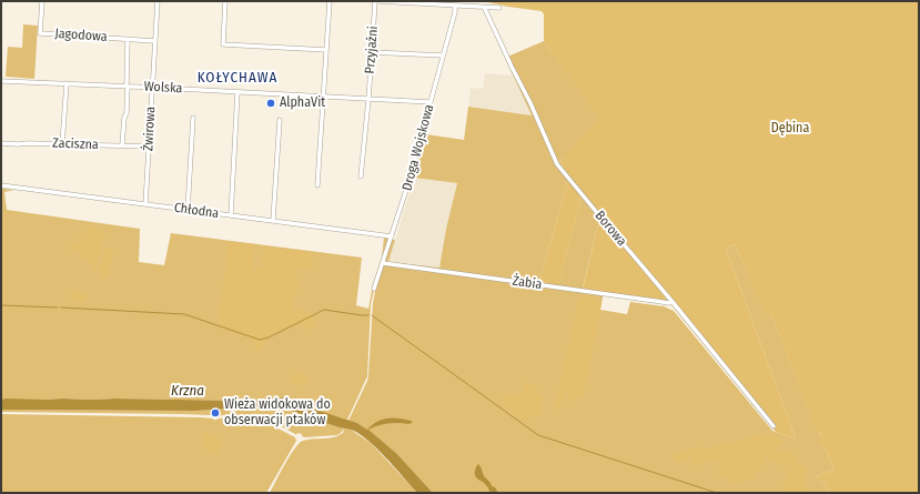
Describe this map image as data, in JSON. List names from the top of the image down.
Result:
{
  "streets": {
    "street": [
      "Jagodowa",
      "Przyjaźni",
      "Wolska",
      "Żwirowa",
      "Zaciszna",
      "Droga Wojskowa",
      "Chłodna",
      "Borowa",
      "Żabia"
    ]
  },
  "crossings": [
    ["Jagodowa", "Żwirowa"],
    ["Przyjaźni", "Wolska"],
    ["Wolska", "Żwirowa"],
    ["Wolska", "Droga Wojskowa"],
    ["Żwirowa", "Zaciszna"],
    ["Żwirowa", "Chłodna"],
    ["Droga Wojskowa", "Chłodna"],
    ["Droga Wojskowa", "Żabia"],
    ["Borowa", "Żabia"]
  ],
  "districts": ["KOŁYCHAWA"],
  "water": ["Krzna"],
  "parks": ["Dębina"],
  "places": ["AlphaVit", "Wieża widokowa do obserwacji ptaków"]
}
